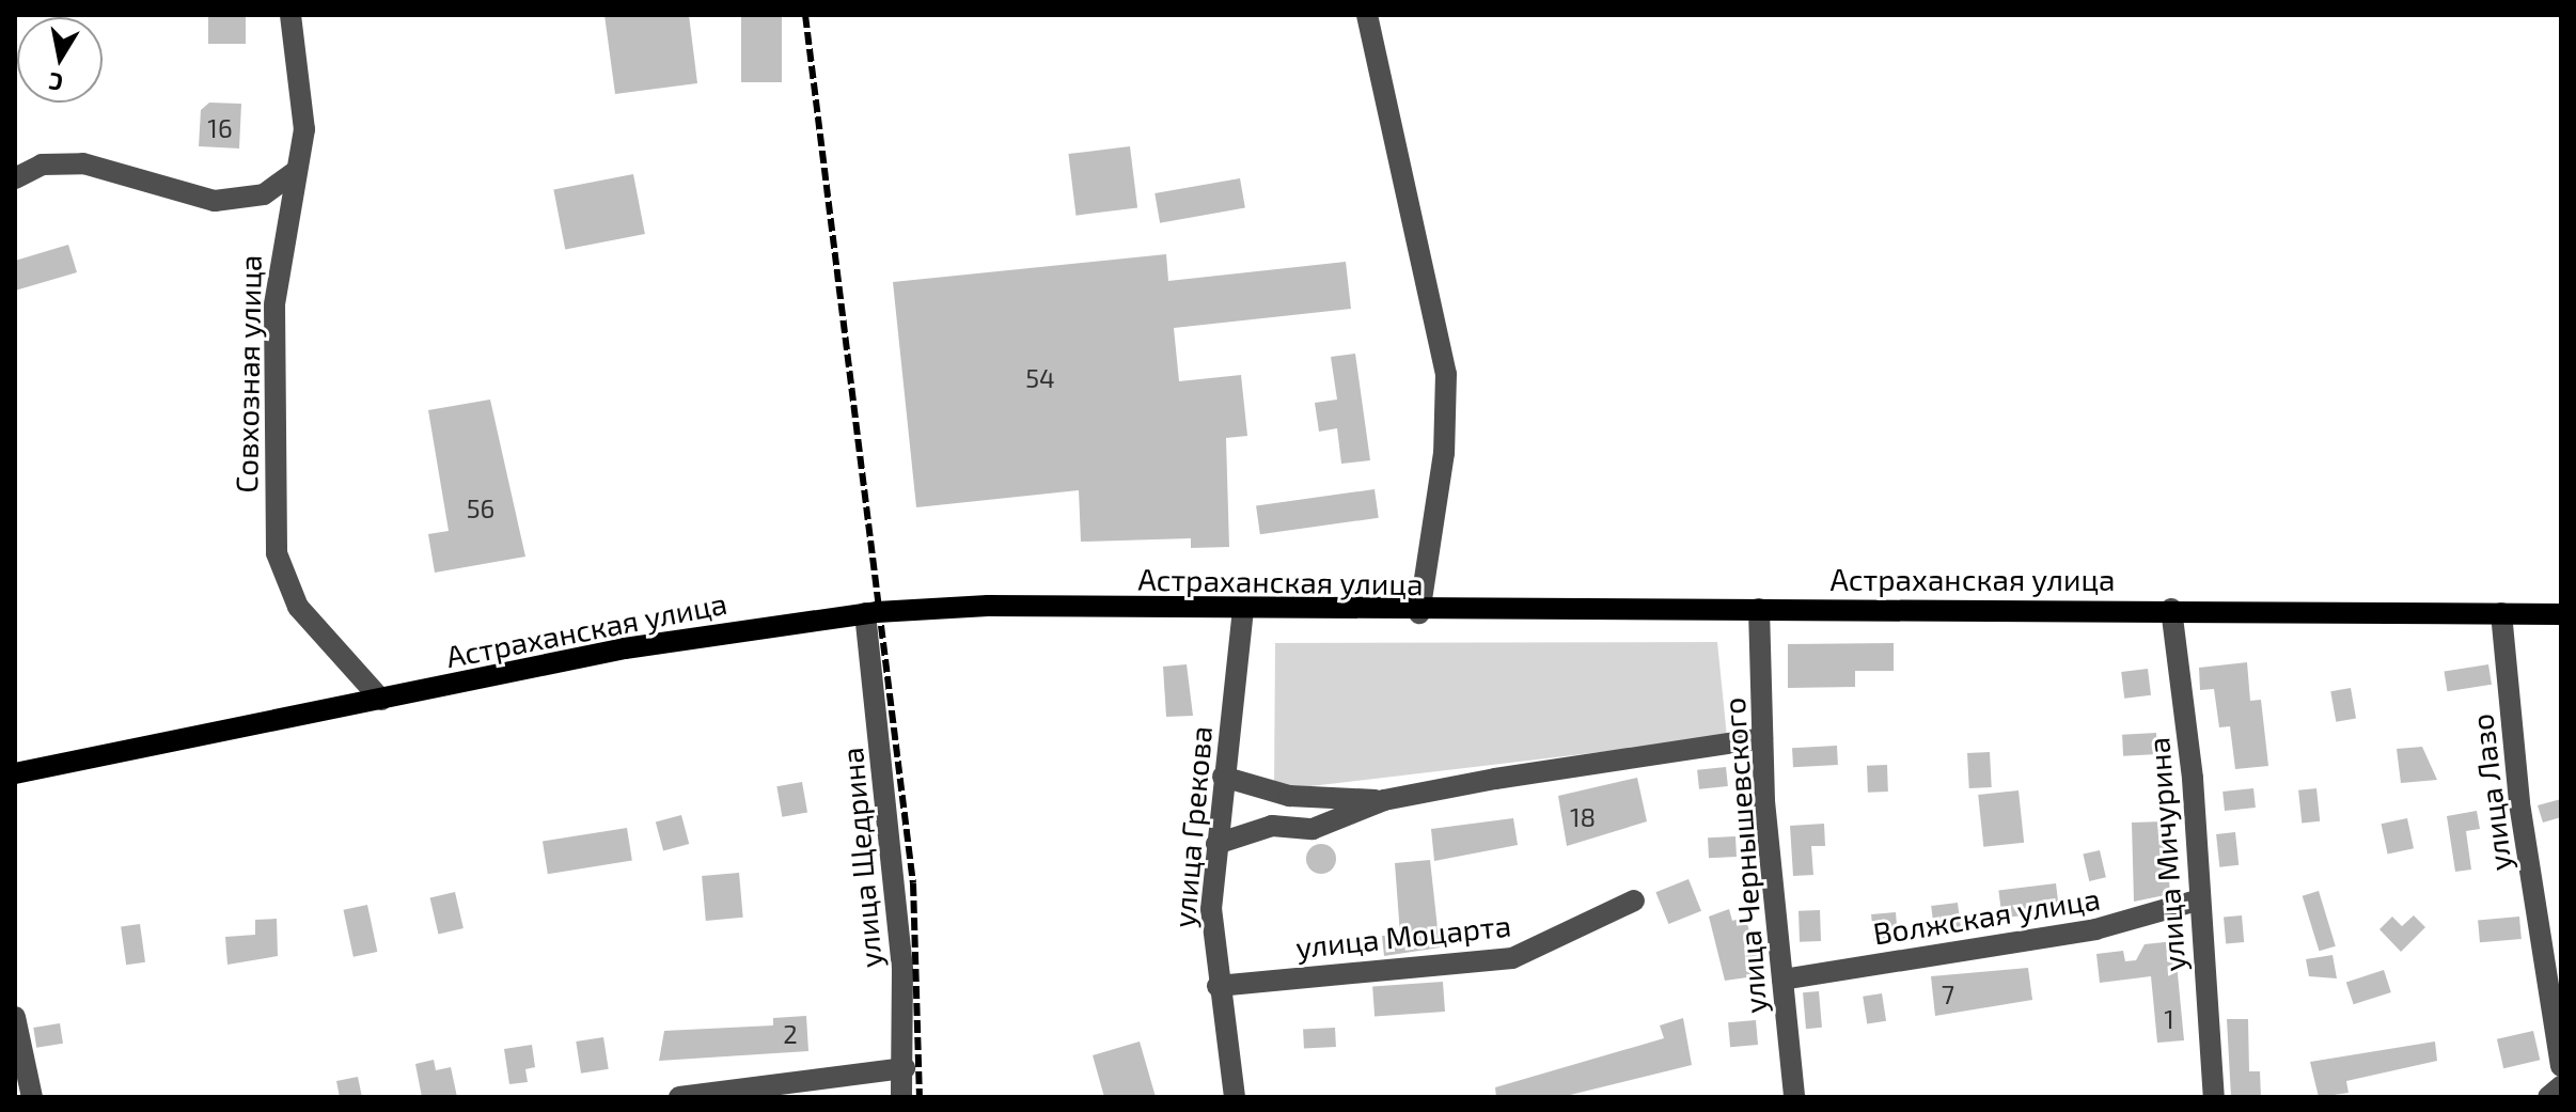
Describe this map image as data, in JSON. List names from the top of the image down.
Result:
{
  "streets": {
    "main road": ["Астраханская улица"],
    "street": [
      "Совхозная улица",
      "улица Лазо",
      "улица Грекова",
      "улица Мичурина",
      "улица Чернышевского",
      "улица Щедрина",
      "Волжская улица",
      "улица Моцарта"
    ]
  },
  "crossings": [
    ["Совхозная улица", "Астраханская улица"],
    ["Астраханская улица", "улица Лазо"],
    ["Астраханская улица", "улица Грекова"],
    ["Астраханская улица", "улица Мичурина"],
    ["Астраханская улица", "улица Чернышевского"],
    ["Астраханская улица", "улица Щедрина"],
    ["улица Грекова", "улица Моцарта"],
    ["улица Мичурина", "Волжская улица"],
    ["улица Чернышевского", "Волжская улица"]
  ],
  "house_numbers": [
    "16",
    "54",
    "56",
    "18",
    "7",
    "1",
    "2"
  ],
  "north": "bottom"
}
